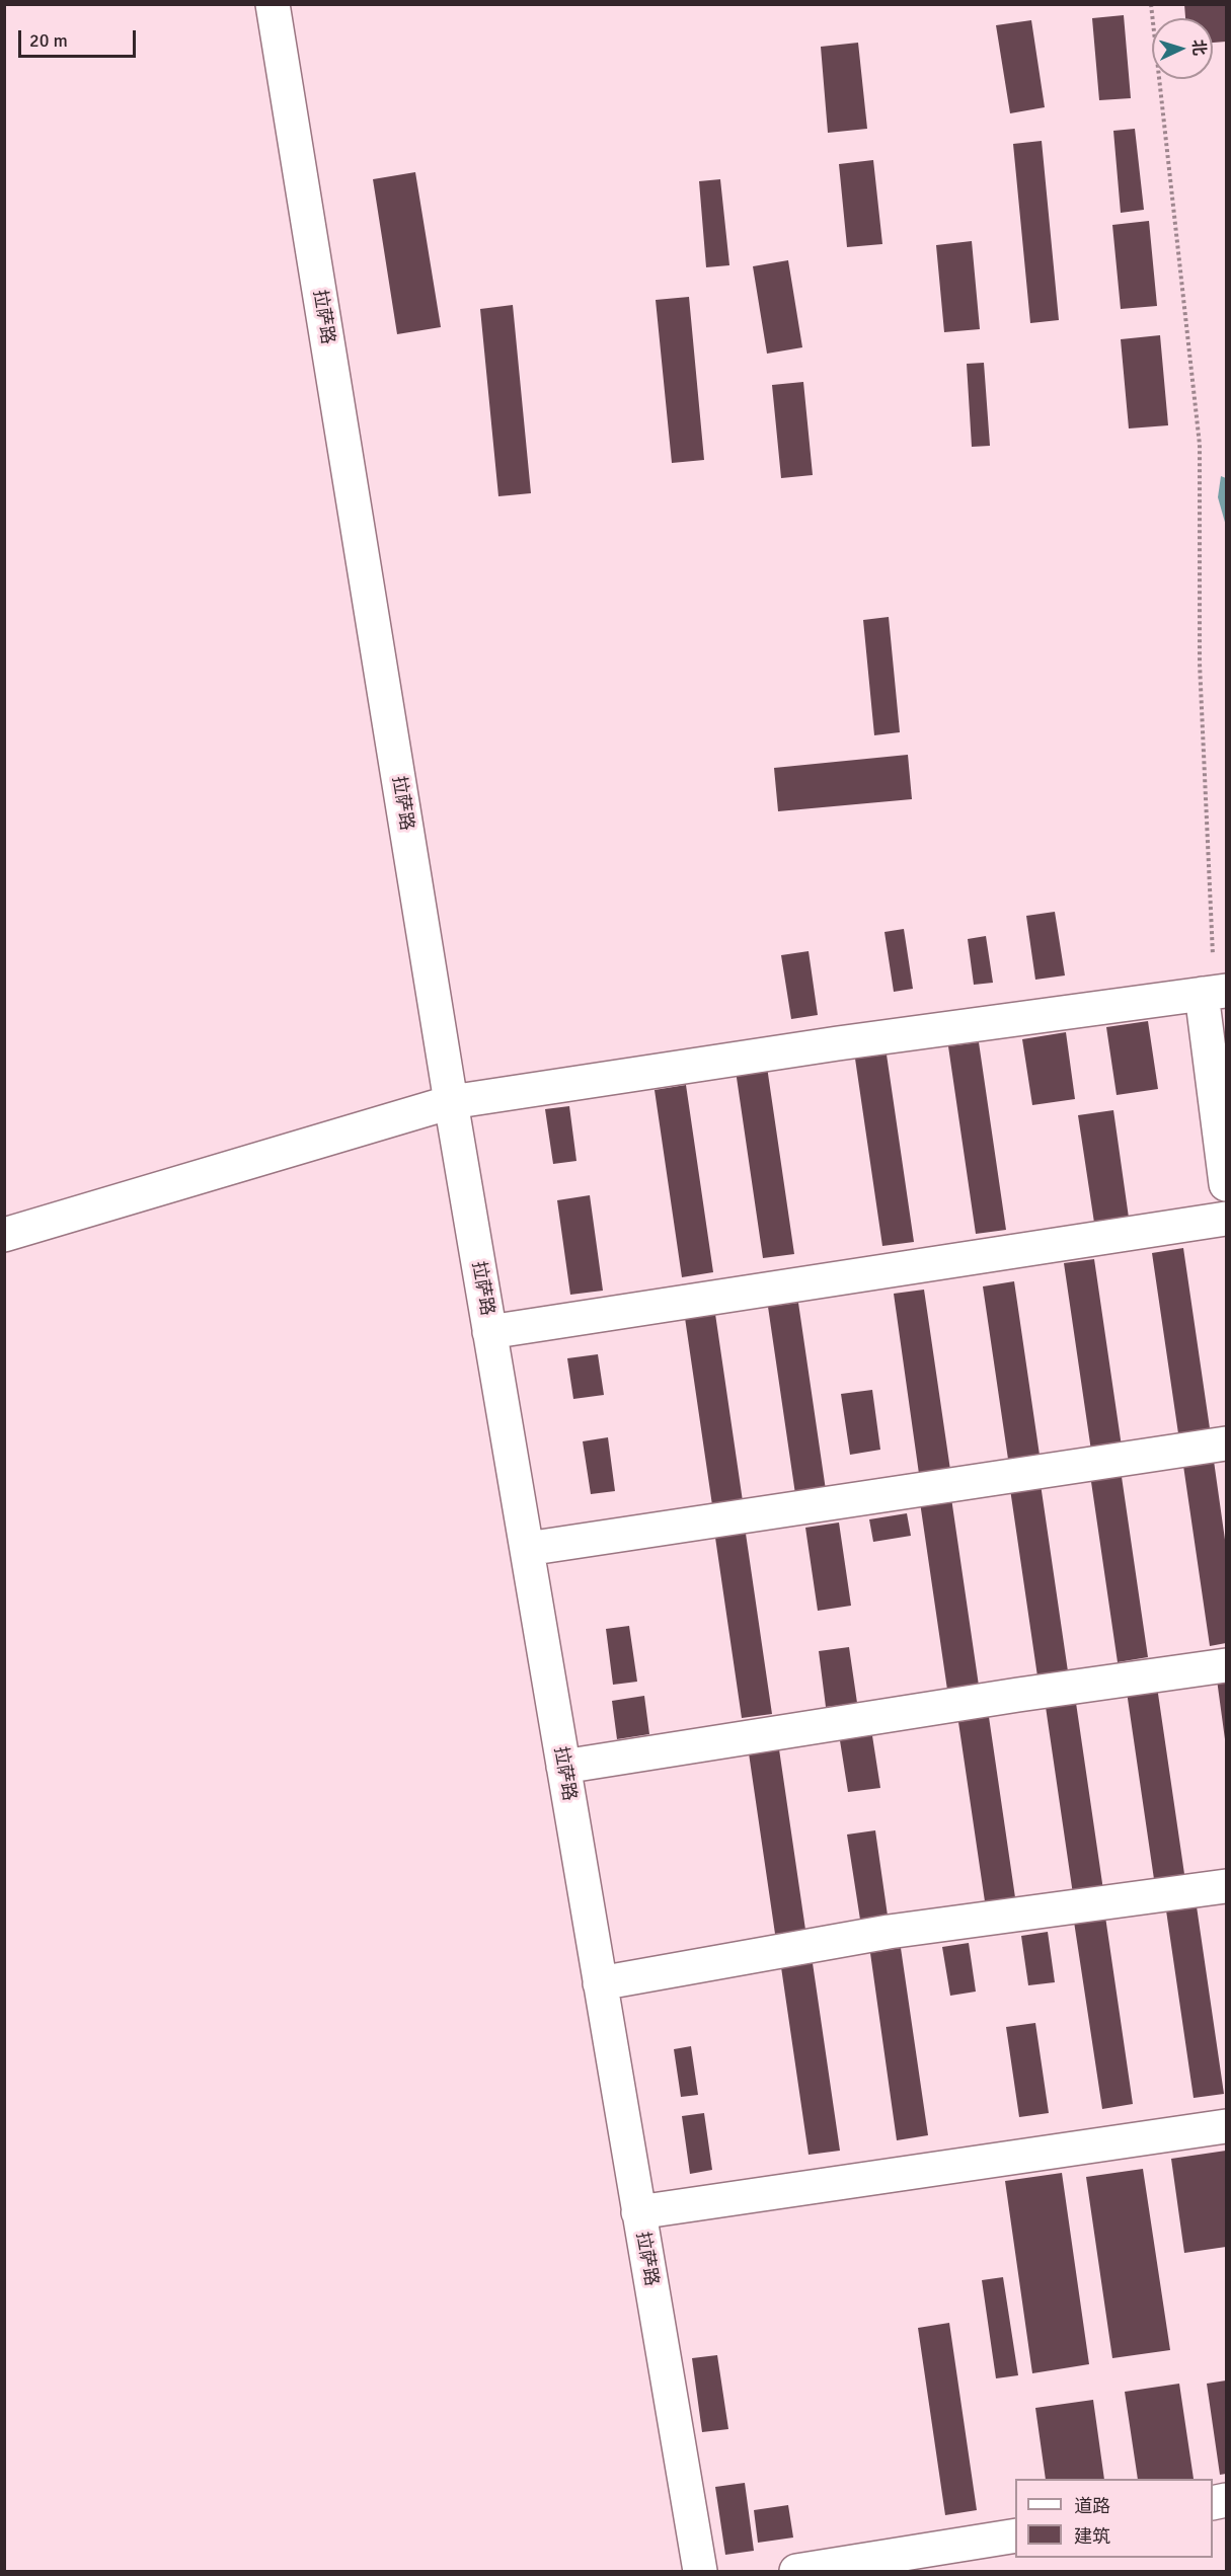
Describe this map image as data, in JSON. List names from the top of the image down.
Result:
{
  "streets": {
    "street": ["拉萨路"]
  },
  "legend": ["道路", "建筑"],
  "scale_bar": "20 m",
  "north": "right"
}
